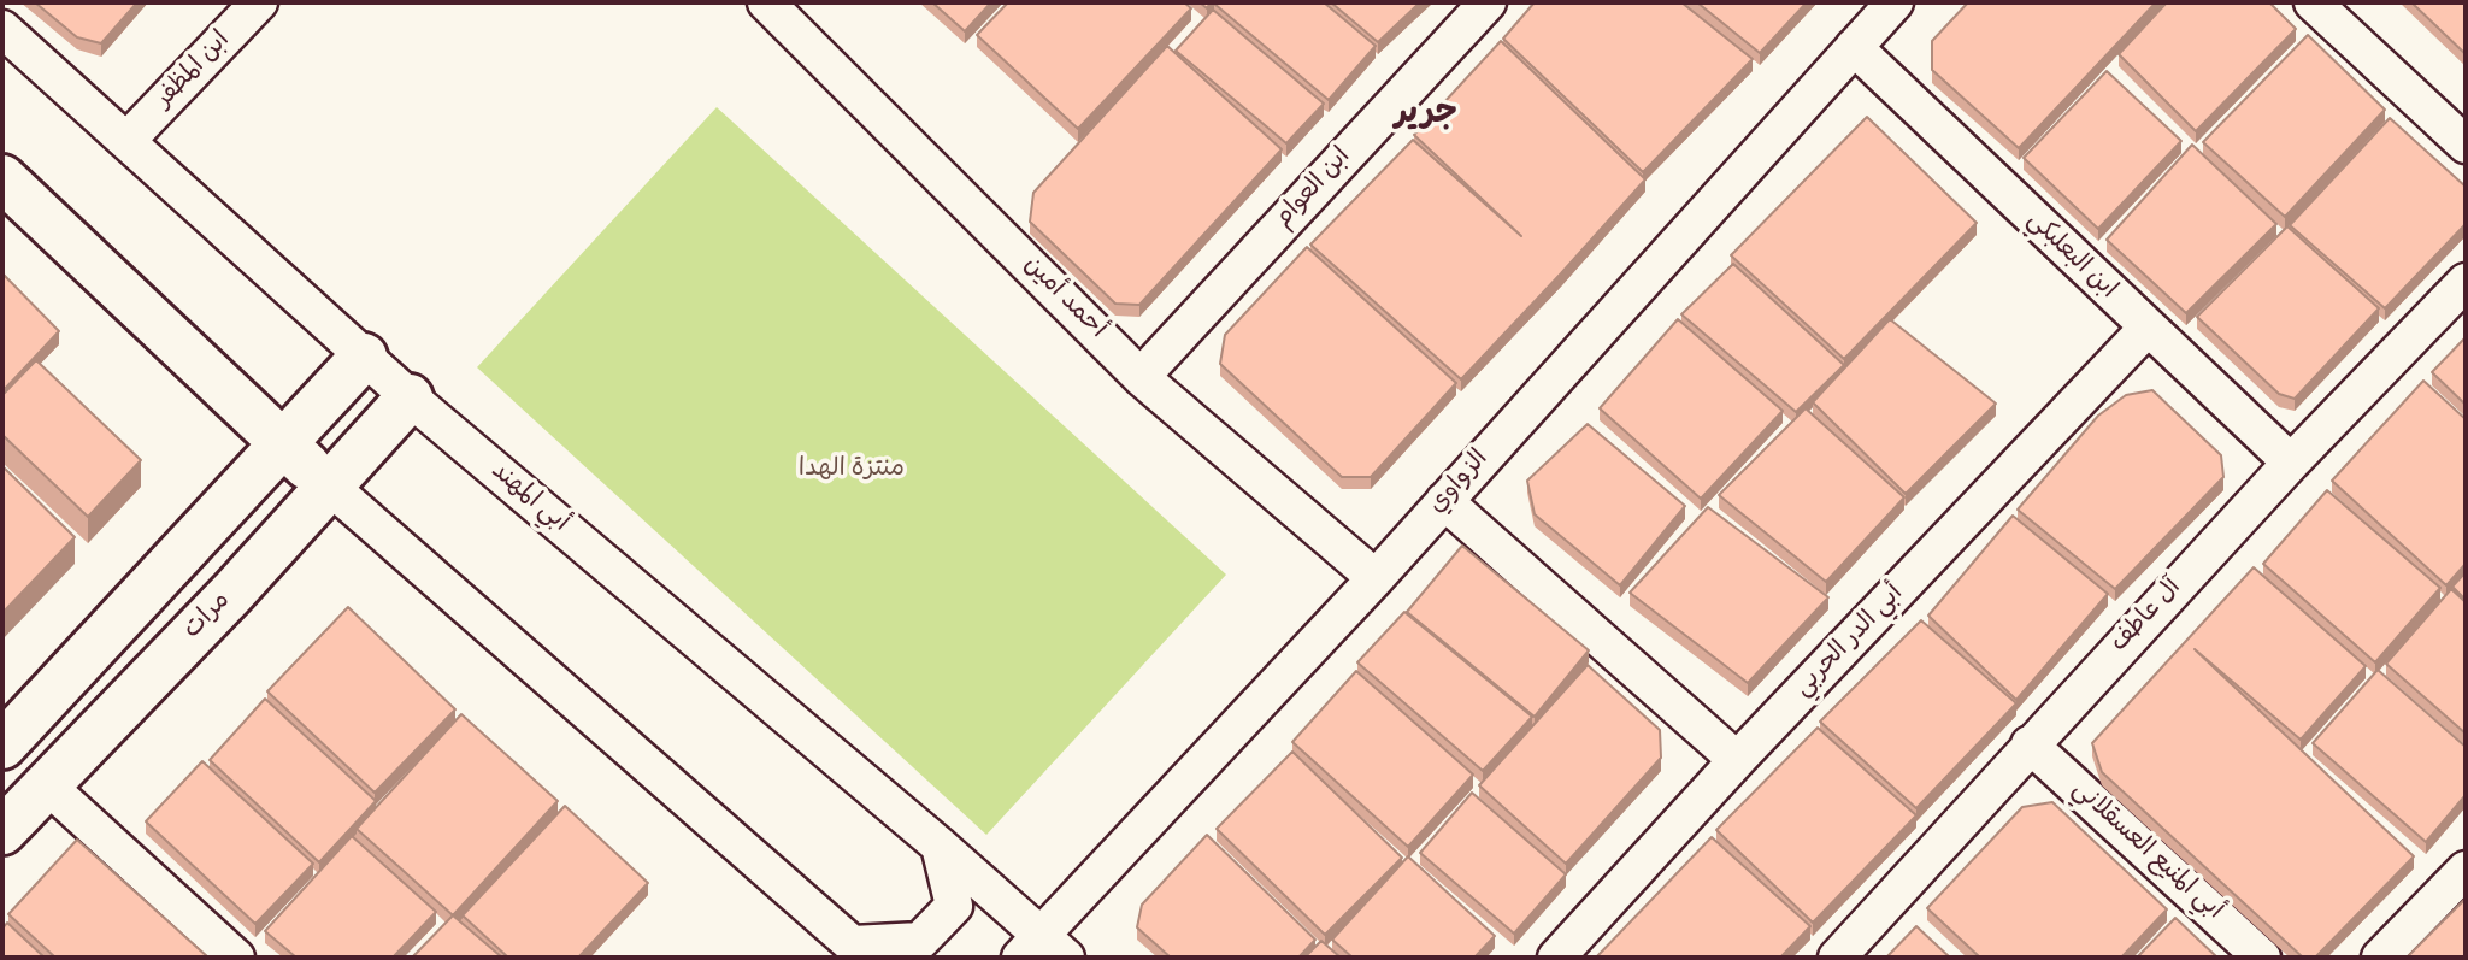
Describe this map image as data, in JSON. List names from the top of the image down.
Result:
{
  "streets": {
    "street": [
      "ابن المظفر",
      "ابن العوام",
      "ابن البعلبكي",
      "أحمد أمين",
      "الزواوي",
      "أبي المهند",
      "مرات",
      "آل عاطف",
      "أبي الدر الحربي",
      "أبي المنيع العسقلاني"
    ]
  },
  "crossings": [
    ["ابن المظفر", "أبي المهند"],
    ["ابن العوام", "أحمد أمين"],
    ["ابن البعلبكي", "الزواوي"],
    ["ابن البعلبكي", "آل عاطف"],
    ["ابن البعلبكي", "أبي الدر الحربي"],
    ["أحمد أمين", "الزواوي"],
    ["الزواوي", "أبي المهند"],
    ["أبي المهند", "مرات"],
    ["آل عاطف", "أبي المنيع العسقلاني"]
  ],
  "districts": ["جرير"],
  "parks": ["منتزة الهدا"]
}
